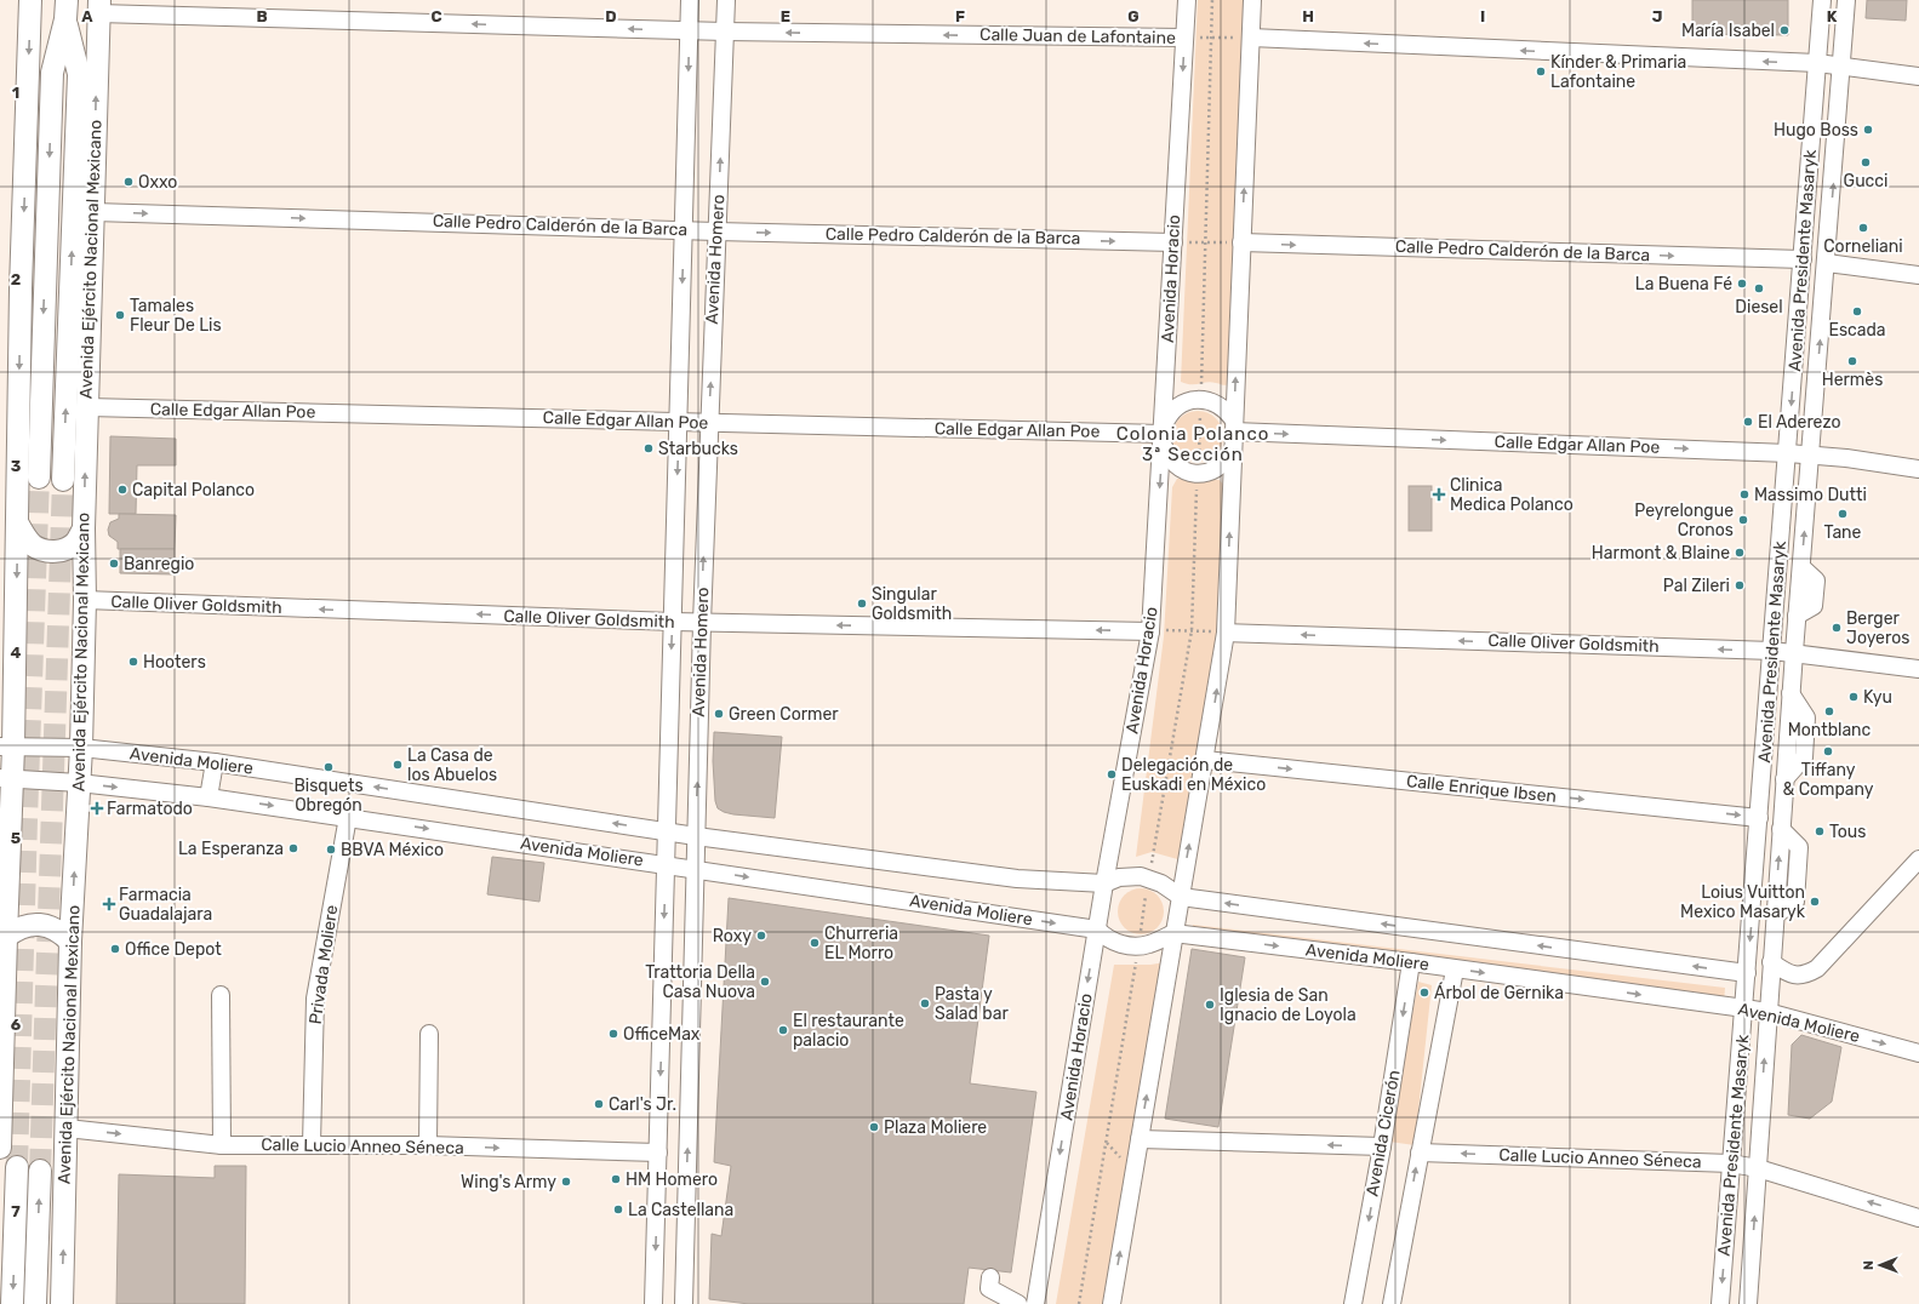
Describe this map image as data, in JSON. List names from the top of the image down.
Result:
{
  "streets": {
    "main road": ["Avenida Ejército Nacional Mexicano"],
    "street": [
      "Calle Juan de Lafontaine",
      "Calle Pedro Calderón de la Barca",
      "Avenida Homero",
      "Avenida Presidente Masaryk",
      "Avenida Horacio",
      "Calle Edgar Allan Poe",
      "Calle Oliver Goldsmith",
      "Avenida Moliere",
      "Calle Enrique Ibsen",
      "Privada Moliere",
      "Avenida Cicerón",
      "Calle Lucio Anneo Séneca"
    ]
  },
  "crossings": [
    ["Calle Juan de Lafontaine", "Avenida Ejército Nacional Mexicano"],
    ["Calle Juan de Lafontaine", "Avenida Homero"],
    ["Calle Juan de Lafontaine", "Avenida Horacio"],
    ["Calle Pedro Calderón de la Barca", "Avenida Ejército Nacional Mexicano"],
    ["Calle Pedro Calderón de la Barca", "Avenida Homero"],
    ["Calle Pedro Calderón de la Barca", "Avenida Presidente Masaryk"],
    ["Calle Pedro Calderón de la Barca", "Avenida Horacio"],
    ["Avenida Ejército Nacional Mexicano", "Calle Edgar Allan Poe"],
    ["Avenida Ejército Nacional Mexicano", "Calle Oliver Goldsmith"],
    ["Avenida Ejército Nacional Mexicano", "Avenida Moliere"],
    ["Avenida Ejército Nacional Mexicano", "Calle Lucio Anneo Séneca"],
    ["Avenida Homero", "Calle Edgar Allan Poe"],
    ["Avenida Homero", "Calle Oliver Goldsmith"],
    ["Avenida Homero", "Avenida Moliere"],
    ["Avenida Homero", "Calle Lucio Anneo Séneca"],
    ["Avenida Presidente Masaryk", "Calle Edgar Allan Poe"],
    ["Avenida Presidente Masaryk", "Calle Oliver Goldsmith"],
    ["Avenida Presidente Masaryk", "Avenida Moliere"],
    ["Avenida Presidente Masaryk", "Calle Enrique Ibsen"],
    ["Avenida Presidente Masaryk", "Calle Lucio Anneo Séneca"],
    ["Avenida Horacio", "Calle Edgar Allan Poe"],
    ["Avenida Horacio", "Calle Oliver Goldsmith"],
    ["Avenida Horacio", "Avenida Moliere"],
    ["Avenida Moliere", "Privada Moliere"],
    ["Avenida Moliere", "Avenida Cicerón"],
    ["Privada Moliere", "Calle Lucio Anneo Séneca"]
  ],
  "one_way": [
    "Calle Juan de Lafontaine",
    "Calle Pedro Calderón de la Barca",
    "Calle Oliver Goldsmith",
    "Calle Enrique Ibsen"
  ],
  "districts": ["Colonia Polanco 3ª Sección"],
  "places": {
    "other": [
      "María Isabel",
      "Kínder & Primaria Lafontaine",
      "Hugo Boss",
      "Gucci",
      "Oxxo",
      "Corneliani",
      "La Buena Fé",
      "Diesel",
      "Escada",
      "Tamales Fleur De Lis",
      "Hermès",
      "El Aderezo",
      "Starbucks",
      "Capital Polanco",
      "Massimo Dutti",
      "Tane",
      "Peyrelongue Cronos",
      "Harmont & Blaine",
      "Banregio",
      "Pal Zileri",
      "Singular Goldsmith",
      "Berger Joyeros",
      "Hooters",
      "Kyu",
      "Montblanc",
      "Green Cormer",
      "Tiffany & Company",
      "La Casa de los Abuelos",
      "Bisquets Obregón",
      "Delegación de Euskadi en México",
      "Tous",
      "La Esperanza",
      "BBVA México",
      "Loius Vuitton Mexico Masaryk",
      "Roxy",
      "Churreria EL Morro",
      "Office Depot",
      "Trattoria Della Casa Nuova",
      "Árbol de Gernika",
      "Pasta y Salad bar",
      "Iglesia de San Ignacio de Loyola",
      "El restaurante palacio",
      "OfficeMax",
      "Carl's Jr.",
      "Plaza Moliere",
      "HM Homero",
      "Wing's Army",
      "La Castellana"
    ],
    "health": ["Clinica Medica Polanco", "Farmatodo", "Farmacia Guadalajara"]
  },
  "north": "left",
  "grid": {
    "columns": [
      "A",
      "B",
      "C",
      "D",
      "E",
      "F",
      "G",
      "H",
      "I",
      "J",
      "K"
    ],
    "rows": [
      "1",
      "2",
      "3",
      "4",
      "5",
      "6",
      "7"
    ]
  }
}
